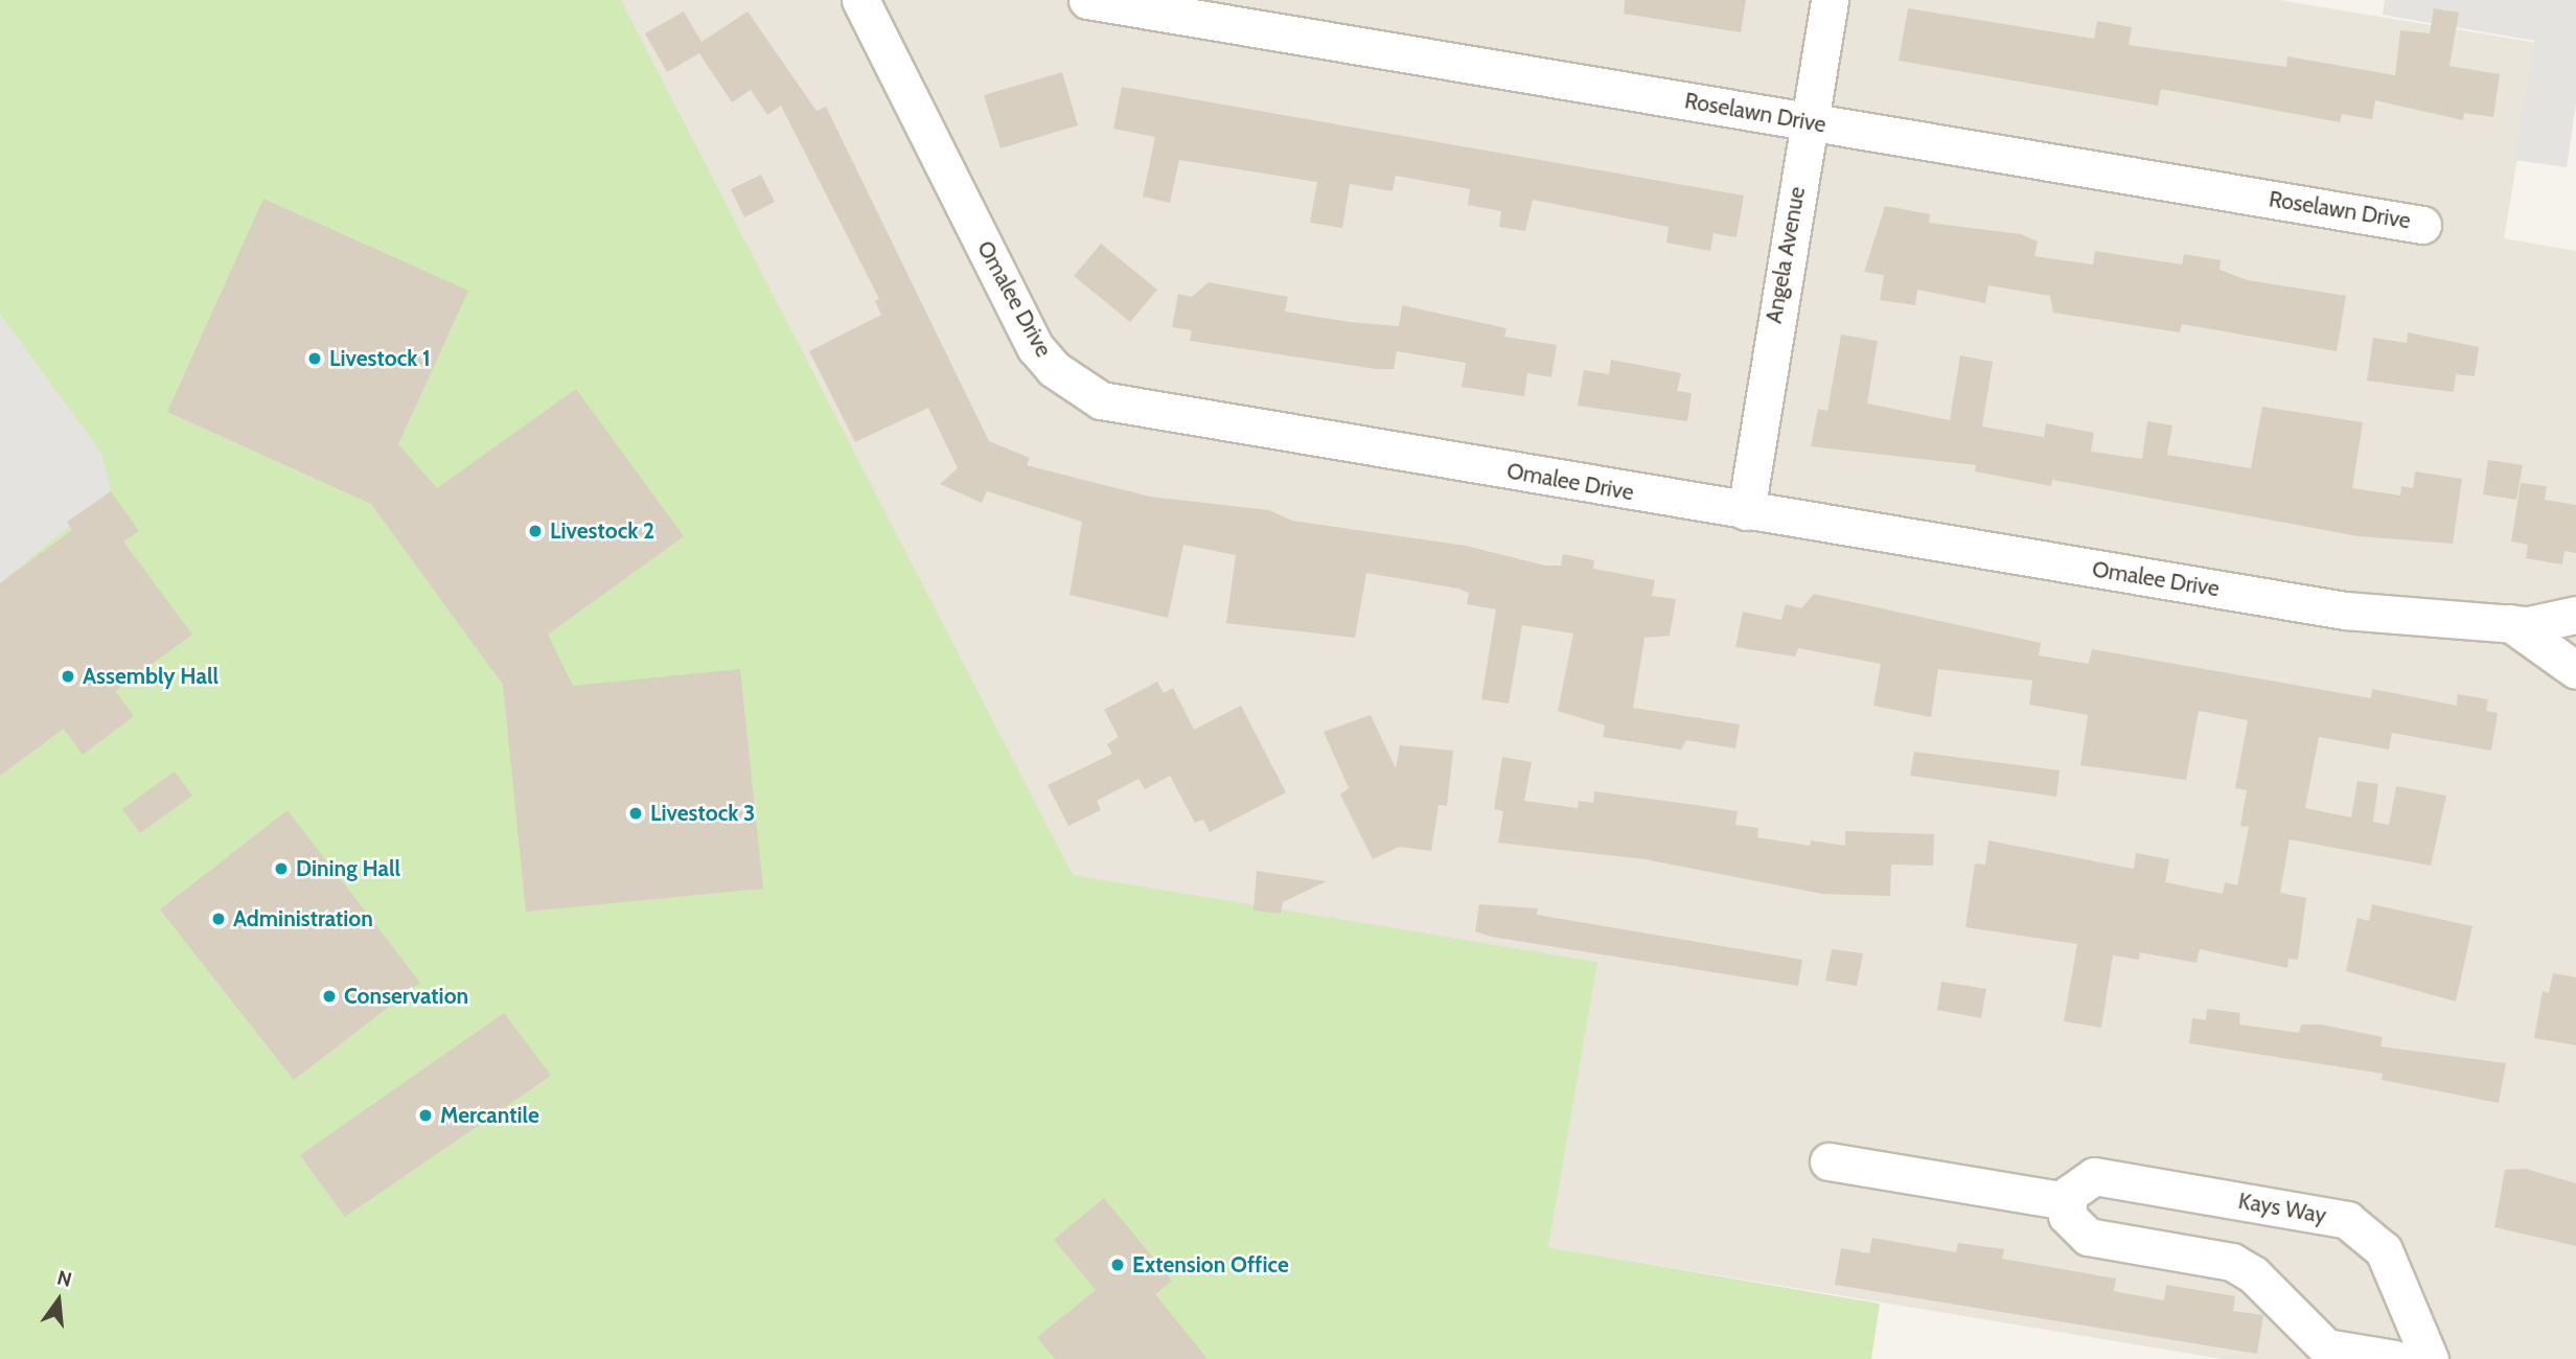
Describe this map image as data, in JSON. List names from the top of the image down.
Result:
{
  "streets": {
    "street": [
      "Roselawn Drive",
      "Angela Avenue",
      "Omalee Drive",
      "Kays Way"
    ]
  },
  "crossings": [
    ["Roselawn Drive", "Angela Avenue"],
    ["Angela Avenue", "Omalee Drive"]
  ],
  "places": [
    "Livestock 1",
    "Livestock 2",
    "Assembly Hall",
    "Livestock 3",
    "Dining Hall",
    "Administration",
    "Conservation",
    "Mercantile",
    "Extension Office"
  ],
  "north": "top"
}
